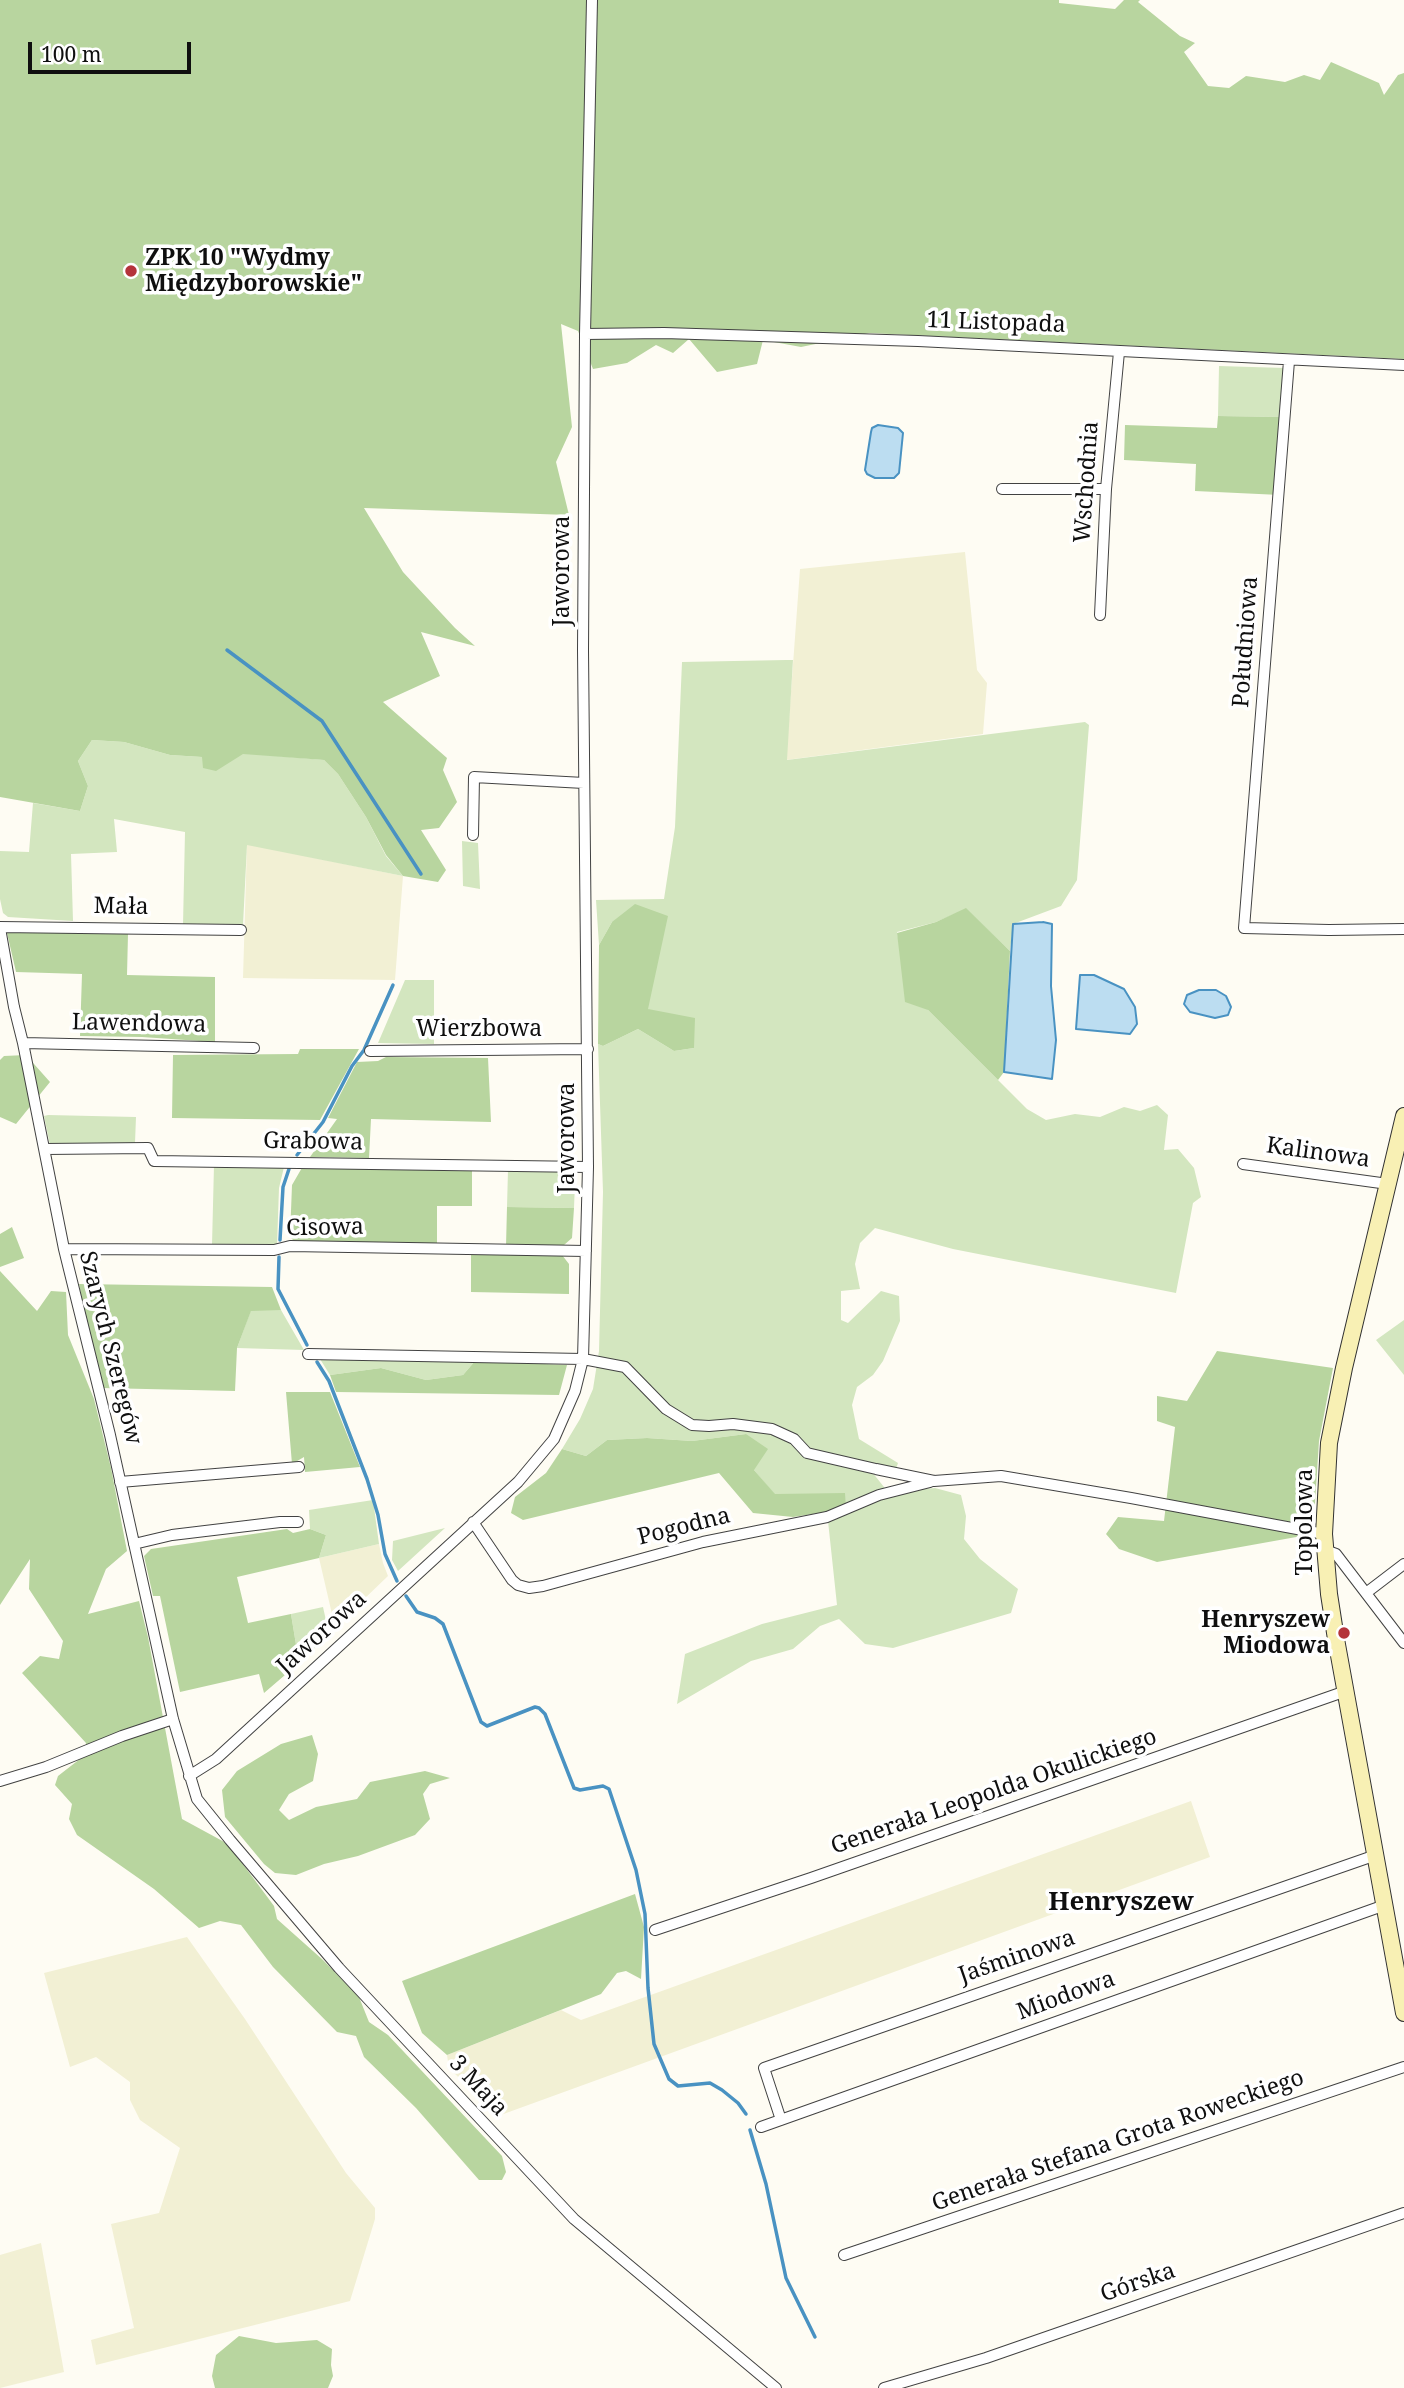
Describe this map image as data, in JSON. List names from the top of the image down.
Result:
{
  "streets": {
    "street": [
      "11 Listopada",
      "Wschodnia",
      "Jaworowa",
      "Południowa",
      "Mała",
      "Lawendowa",
      "Wierzbowa",
      "Grabowa",
      "Kalinowa",
      "Cisowa",
      "Szarych Szeregów",
      "Topolowa",
      "Pogodna",
      "Generała Leopolda Okulickiego",
      "Jaśminowa",
      "Miodowa",
      "3 Maja",
      "Generała Stefana Grota Roweckiego",
      "Górska"
    ]
  },
  "crossings": [
    ["11 Listopada", "Wschodnia"],
    ["11 Listopada", "Jaworowa"],
    ["11 Listopada", "Południowa"],
    ["Jaworowa", "Wierzbowa"],
    ["Jaworowa", "Grabowa"],
    ["Jaworowa", "Cisowa"],
    ["Jaworowa", "Szarych Szeregów"],
    ["Jaworowa", "Pogodna"],
    ["Jaworowa", "3 Maja"],
    ["Mała", "Szarych Szeregów"],
    ["Lawendowa", "Szarych Szeregów"],
    ["Grabowa", "Szarych Szeregów"],
    ["Kalinowa", "Topolowa"],
    ["Cisowa", "Szarych Szeregów"],
    ["Szarych Szeregów", "3 Maja"],
    ["Topolowa", "Generała Leopolda Okulickiego"],
    ["Topolowa", "Jaśminowa"],
    ["Topolowa", "Miodowa"],
    ["Jaśminowa", "Miodowa"]
  ],
  "districts": ["Henryszew"],
  "places": ["ZPK 10 \"Wydmy Międzyborowskie\"", "Henryszew Miodowa"],
  "scale_bar": "100 m"
}
